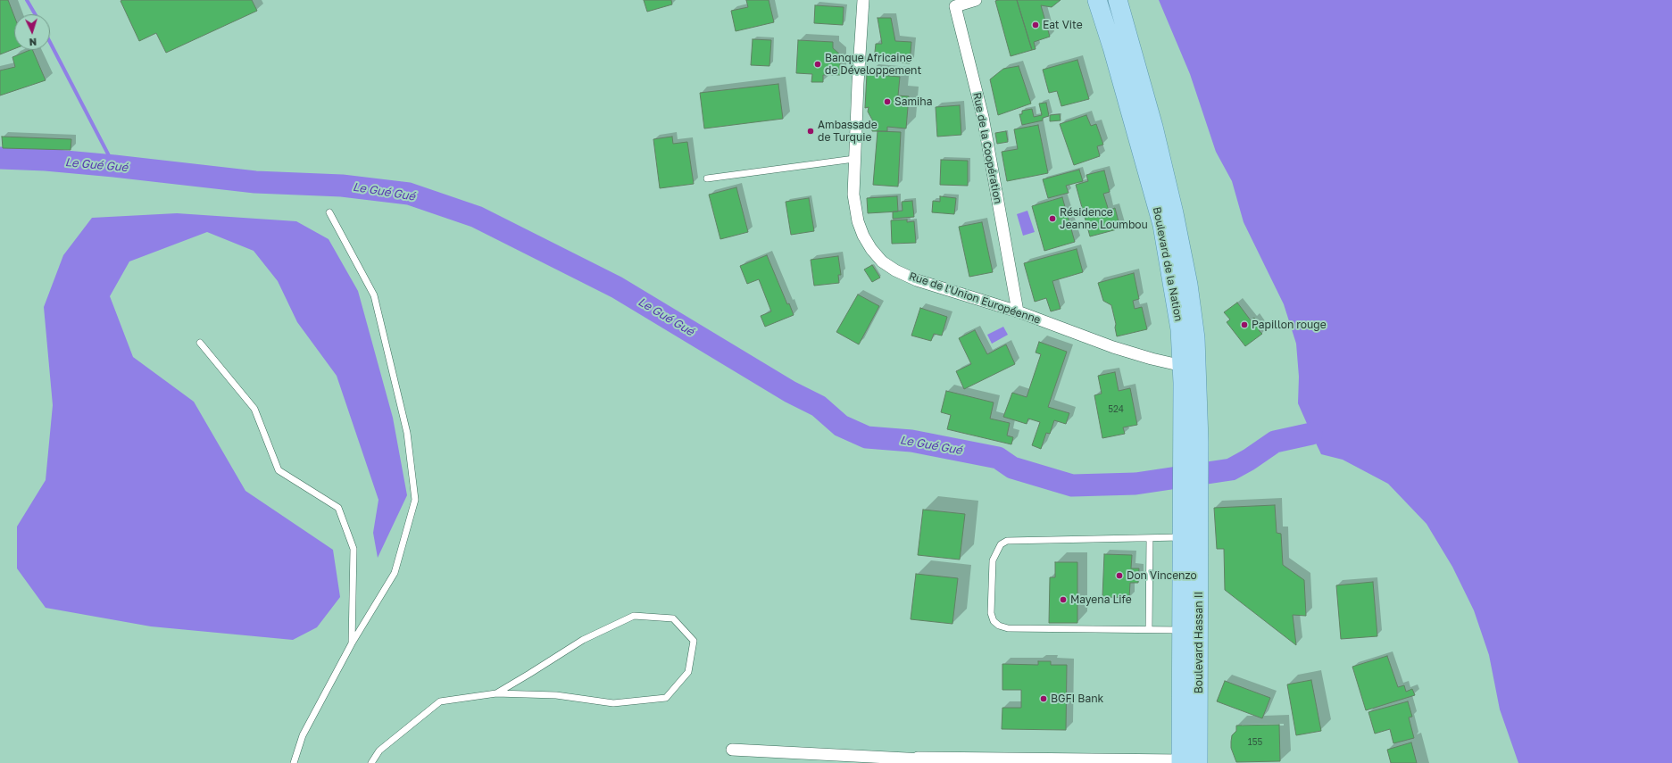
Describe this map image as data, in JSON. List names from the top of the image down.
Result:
{
  "streets": {
    "main road": ["Boulevard de la Nation", "Boulevard Hassan II"],
    "street": ["Rue de la Coopération", "Rue de l'Union Européenne"]
  },
  "crossings": [
    ["Rue de la Coopération", "Rue de l'Union Européenne"],
    ["Boulevard de la Nation", "Rue de l'Union Européenne"],
    ["Boulevard de la Nation", "Boulevard Hassan II"]
  ],
  "water": ["Le Gué Gué"],
  "places": [
    "Eat Vite",
    "Banque Africaine de Développement",
    "Samiha",
    "Ambassade de Turquie",
    "Résidence Jeanne Loumbou",
    "Papillon rouge",
    "Don Vincenzo",
    "Mayena Life",
    "BGFI Bank"
  ],
  "house_numbers": ["524", "155"],
  "north": "bottom"
}
